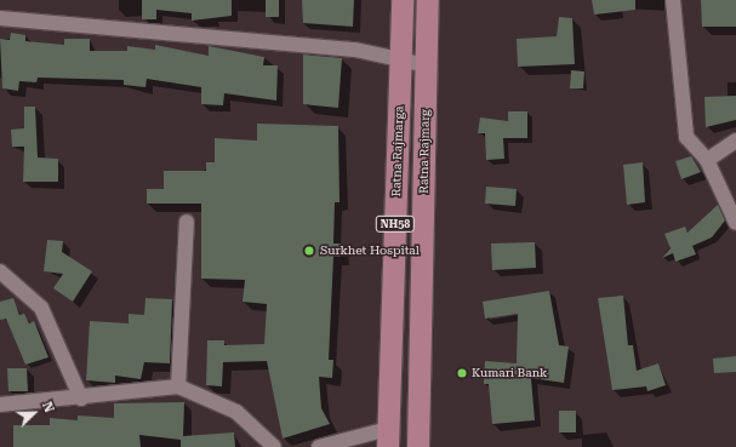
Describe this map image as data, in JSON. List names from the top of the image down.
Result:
{
  "streets": {
    "main road": ["Ratna Rajmarga", "Ratna Rajmarg", "NH58"]
  },
  "places": ["Surkhet Hospital", "Kumari Bank"],
  "north": "top right"
}
